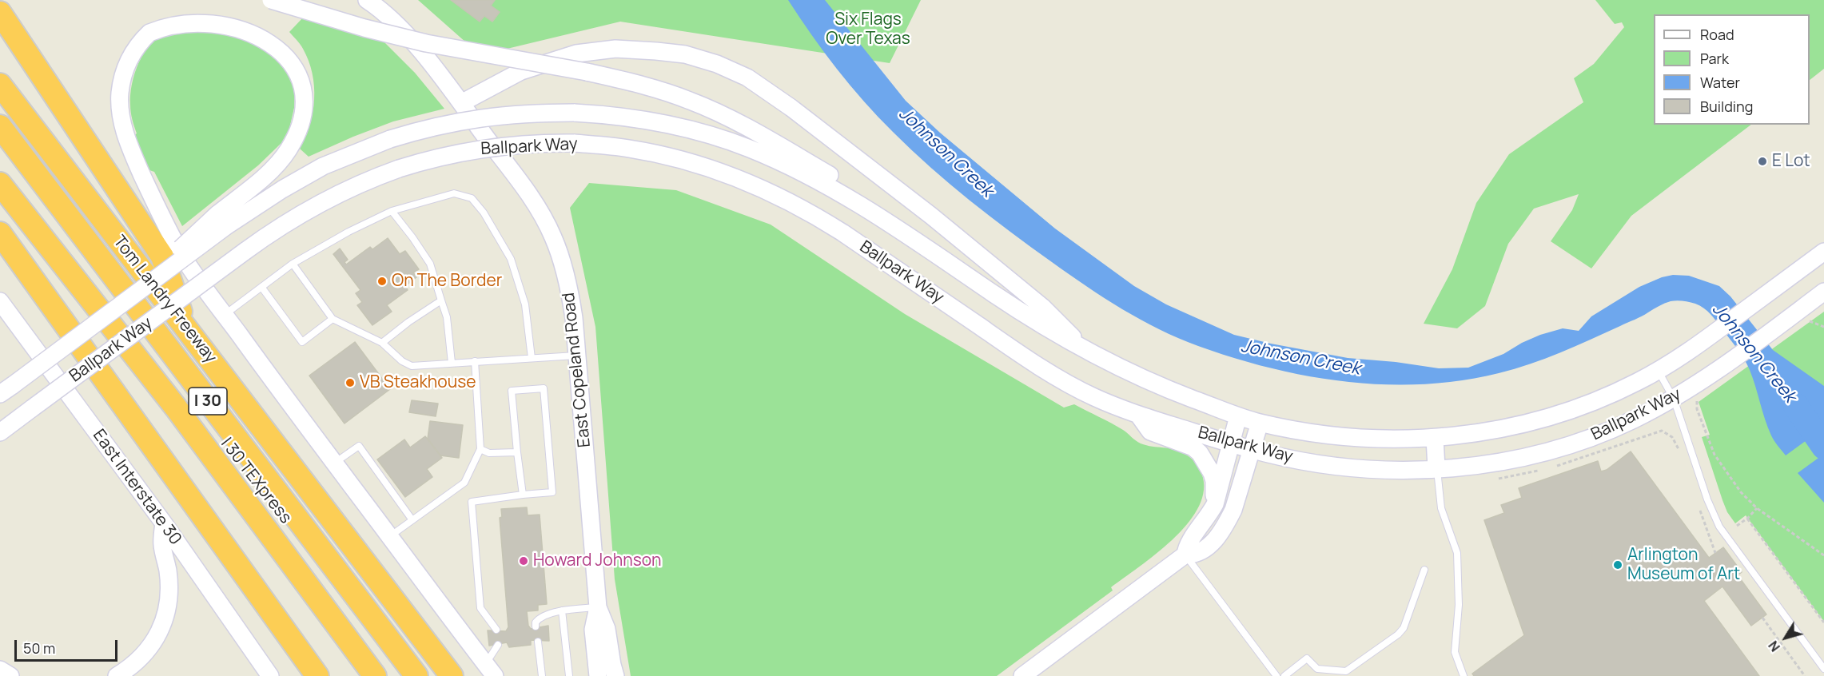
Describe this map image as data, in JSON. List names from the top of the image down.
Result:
{
  "streets": {
    "highway": ["Tom Landry Freeway", "I 30", "I 30 TEXpress"],
    "main road": ["Ballpark Way", "East Copeland Road", "East Interstate 30"]
  },
  "water": ["Johnson Creek"],
  "parks": ["Six Flags Over Texas"],
  "places": [
    "E Lot",
    "On The Border",
    "VB Steakhouse",
    "Howard Johnson",
    "Arlington Museum of Art"
  ],
  "legend": [
    "Road",
    "Park",
    "Water",
    "Building"
  ],
  "scale_bar": "50 m",
  "north": "bottom left"
}
